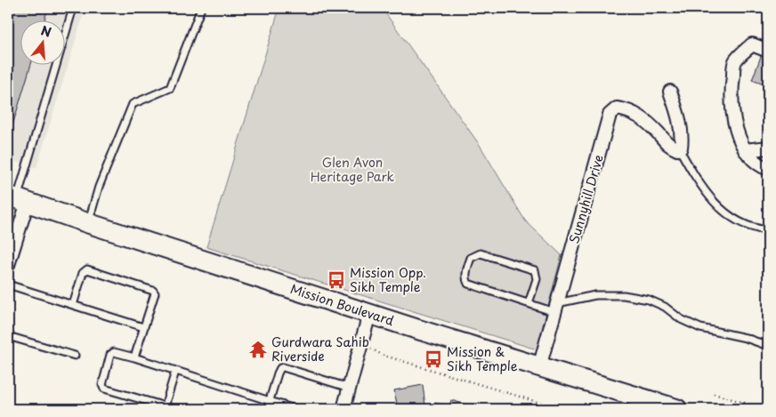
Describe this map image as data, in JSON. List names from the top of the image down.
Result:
{
  "streets": {
    "main road": ["Mission Boulevard"],
    "street": ["Sunnyhill Drive"]
  },
  "crossings": [
    ["Sunnyhill Drive", "Mission Boulevard"]
  ],
  "parks": ["Glen Avon Heritage Park"],
  "places": {
    "bus stop": ["Mission Opp. Sikh Temple", "Mission & Sikh Temple"],
    "temple": ["Gurdwara Sahib Riverside"]
  },
  "north": "top"
}
